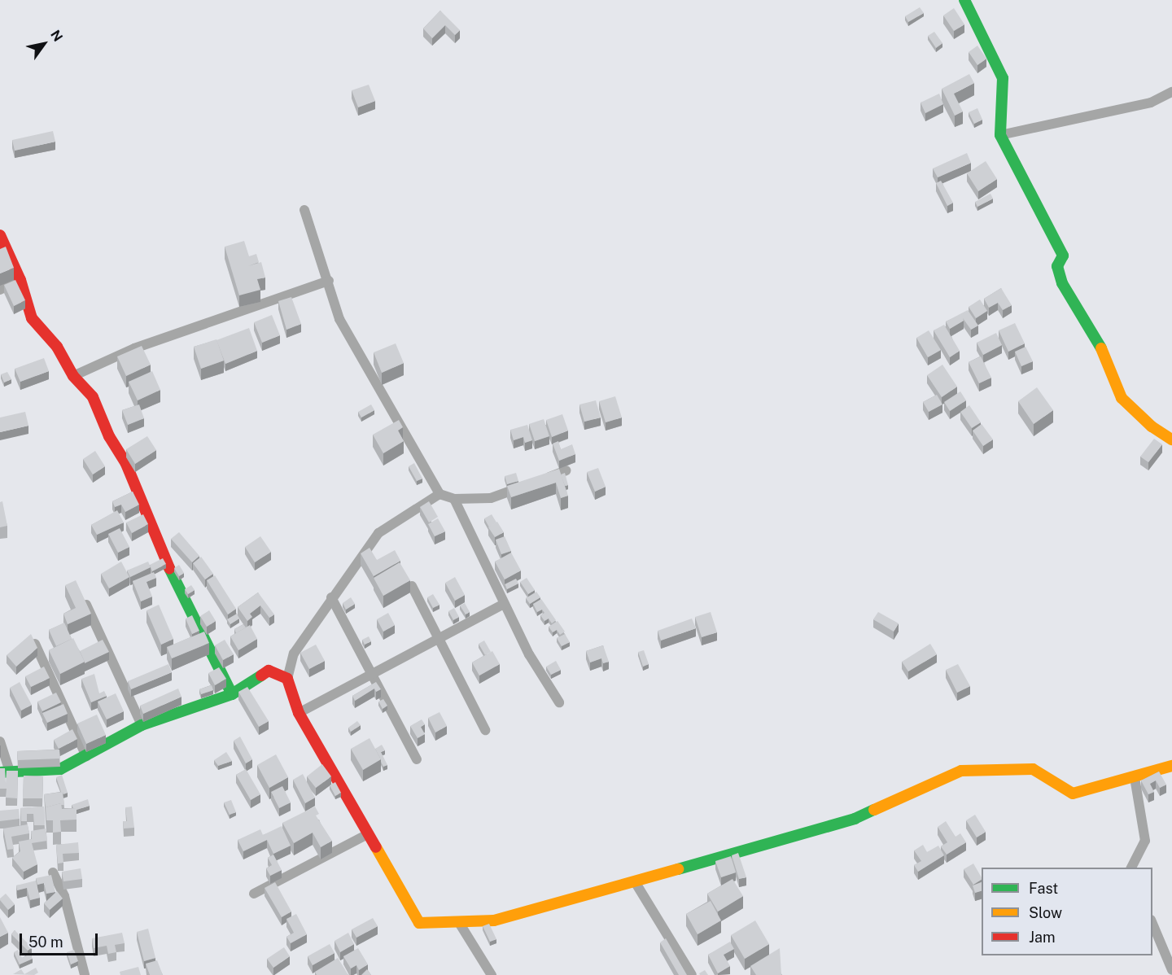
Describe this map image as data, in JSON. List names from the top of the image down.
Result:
{
  "legend": ["Fast", "Slow", "Jam"],
  "scale_bar": "50 m",
  "north": "top right"
}
